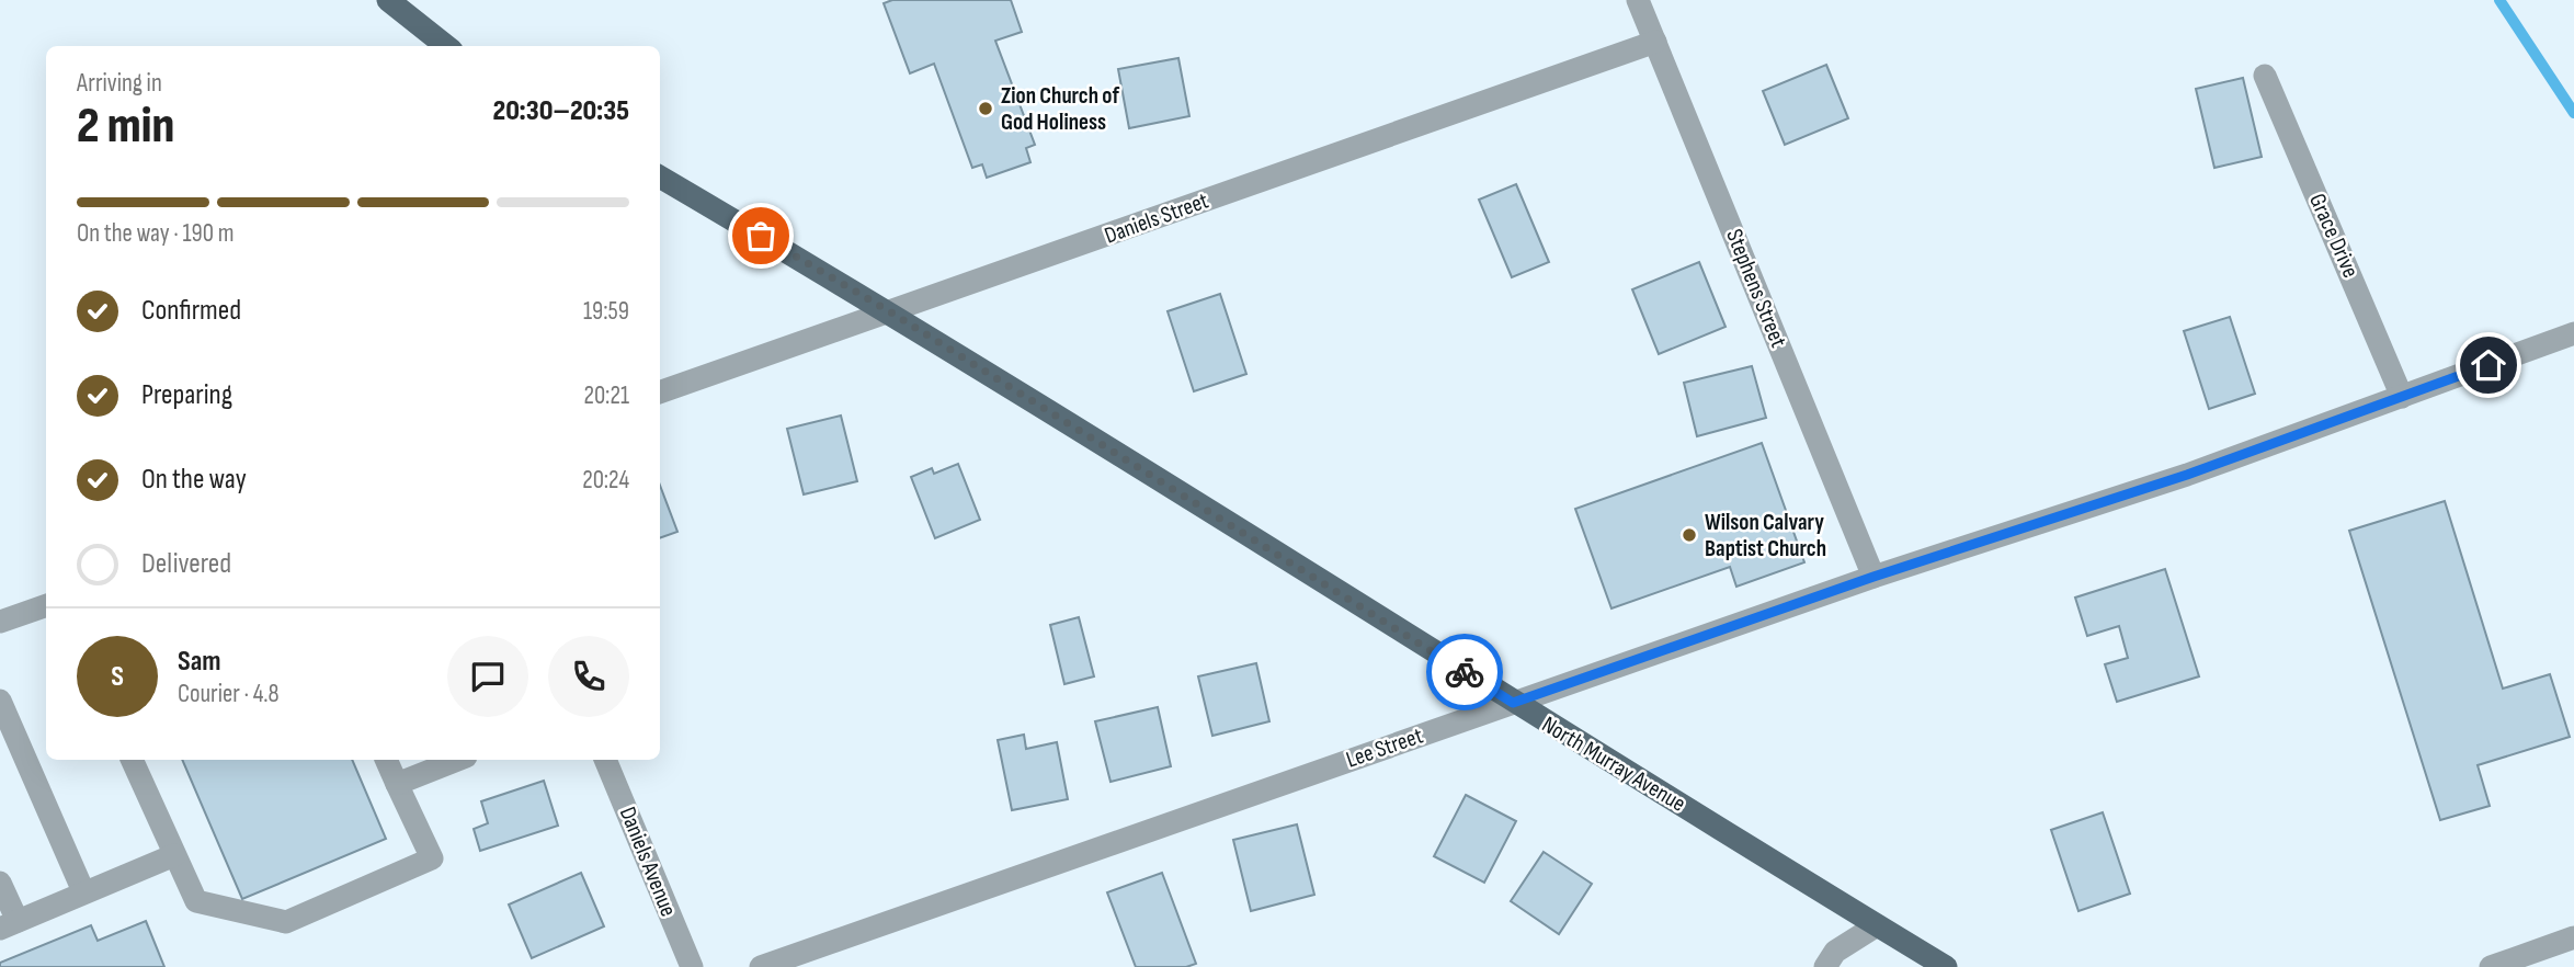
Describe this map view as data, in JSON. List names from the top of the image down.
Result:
{
  "streets": {
    "main road": ["North Murray Avenue"],
    "street": [
      "Daniels Street",
      "Grace Drive",
      "Stephens Street",
      "Lee Street",
      "Daniels Avenue"
    ]
  },
  "crossings": [
    ["Daniels Street", "Stephens Street"],
    ["Daniels Street", "North Murray Avenue"],
    ["Grace Drive", "Lee Street"],
    ["Stephens Street", "Lee Street"],
    ["Lee Street", "North Murray Avenue"]
  ],
  "places": ["Zion Church of God Holiness", "Wilson Calvary Baptist Church"],
  "page": {
    "heading": ["2 min", "Arriving in", "20:30–20:35"],
    "panel": ["Sam", "Courier · 4.8"],
    "bar": "On the way · 190 m",
    "list": [
      ["Confirmed", "19:59"],
      ["Preparing", "20:21"],
      ["On the way", "20:24"],
      "Delivered"
    ],
    "round": "S"
  }
}
